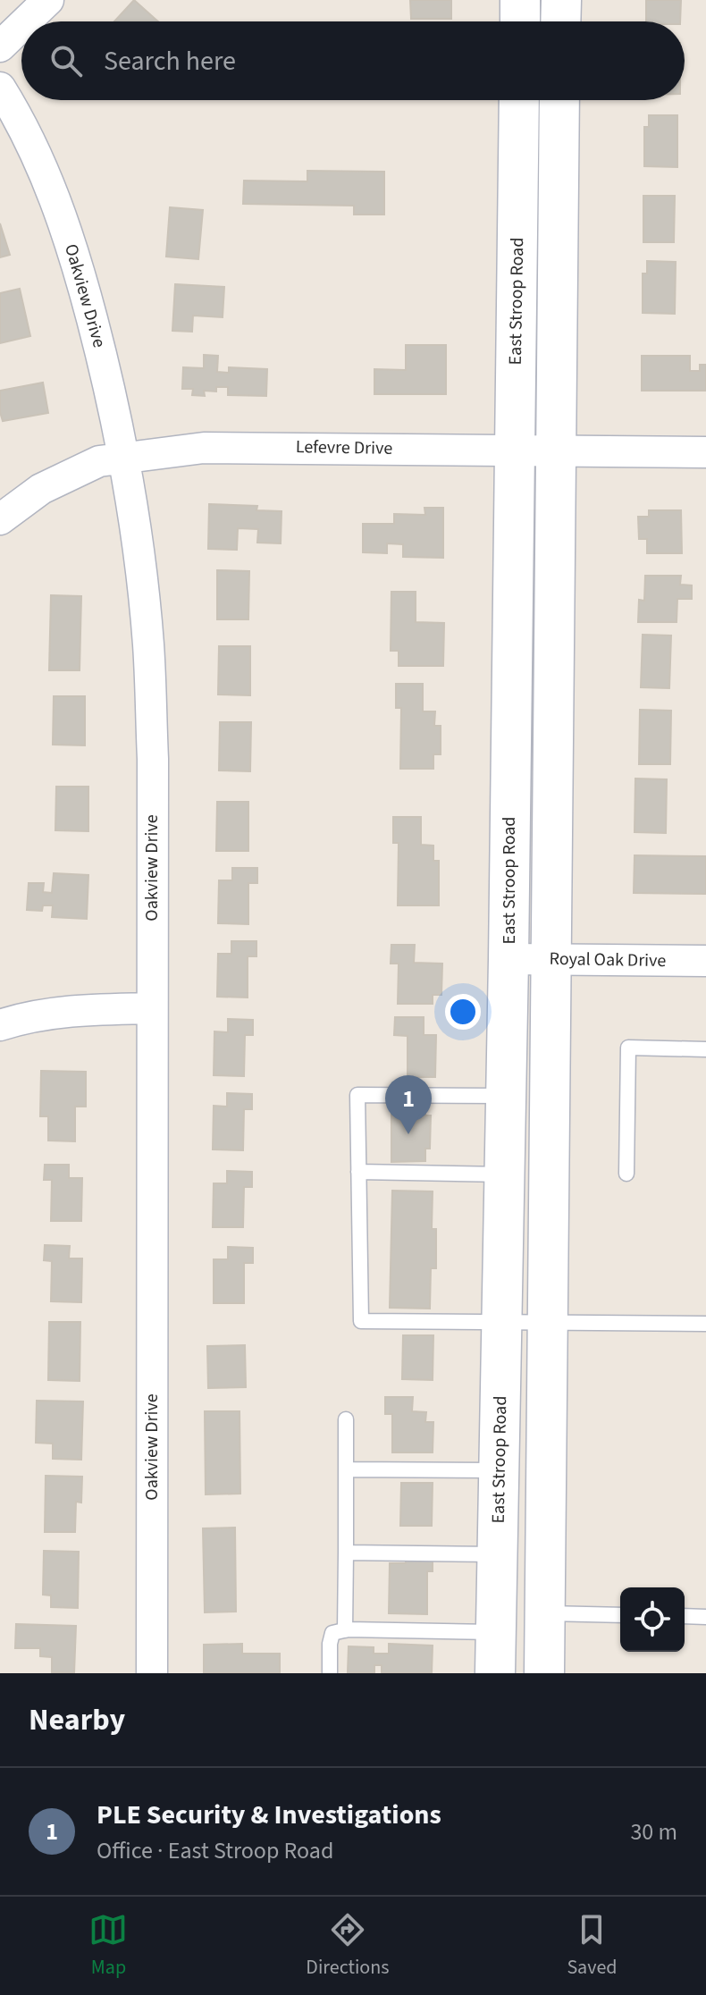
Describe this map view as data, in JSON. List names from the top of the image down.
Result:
{
  "streets": {
    "main road": ["East Stroop Road"],
    "street": ["Oakview Drive", "Lefevre Drive", "Royal Oak Drive"]
  },
  "crossings": [
    ["Oakview Drive", "Lefevre Drive"],
    ["East Stroop Road", "Lefevre Drive"],
    ["East Stroop Road", "Royal Oak Drive"]
  ],
  "page": {
    "search": "Search here",
    "pins": "1",
    "heading": "Nearby",
    "list": [
      {
        "mark": "1",
        "name": "PLE Security & Investigations",
        "note": "Office · East Stroop Road",
        "value": "30 m"
      }
    ],
    "nav": ["Map", "Directions", "Saved"]
  }
}
